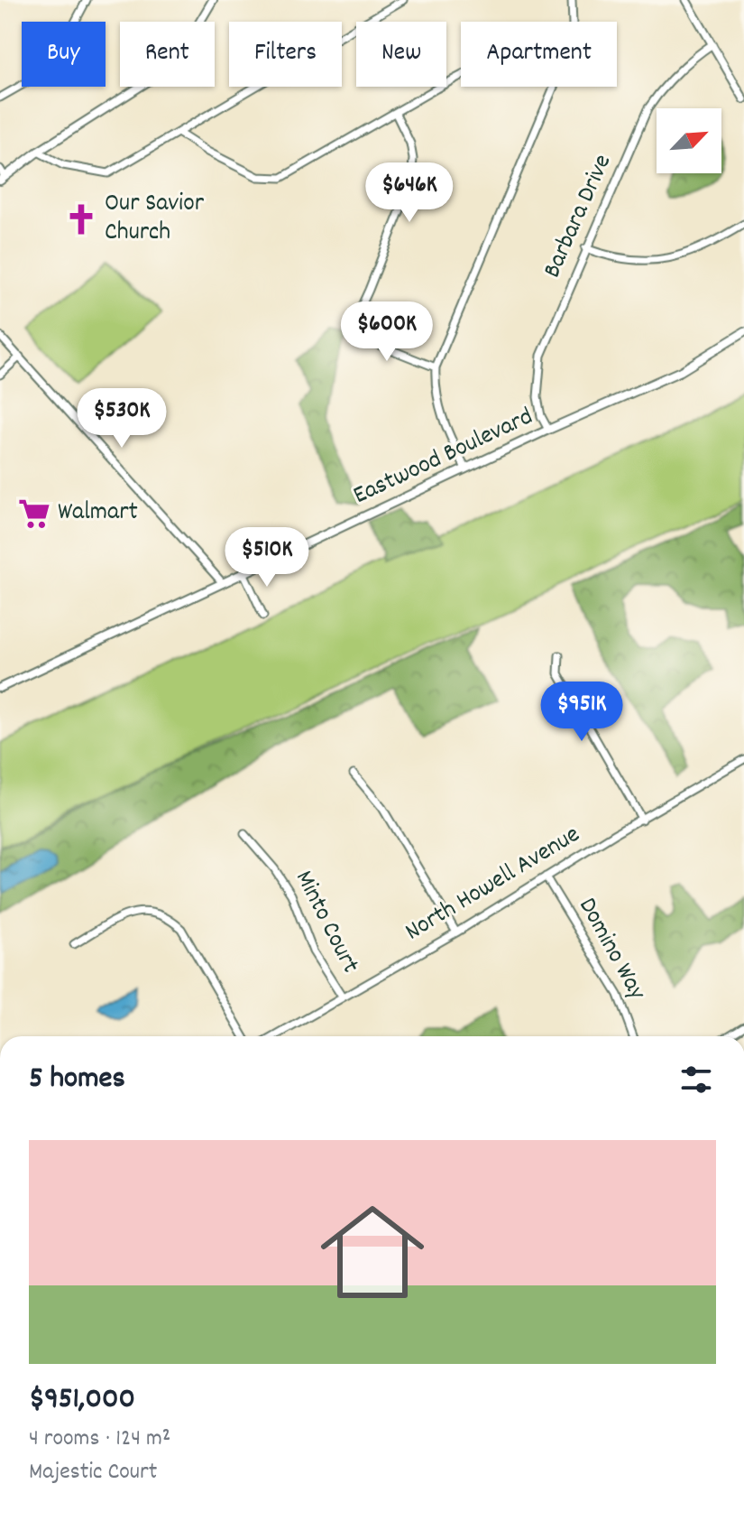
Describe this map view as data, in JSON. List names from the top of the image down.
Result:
{
  "streets": {
    "street": [
      "Barbara Drive",
      "Eastwood Boulevard",
      "North Howell Avenue",
      "Minto Court",
      "Domino Way"
    ]
  },
  "crossings": [
    ["Barbara Drive", "Eastwood Boulevard"],
    ["North Howell Avenue", "Minto Court"],
    ["North Howell Avenue", "Domino Way"]
  ],
  "places": {
    "church": ["Our Savior Church"],
    "supermarket": ["Walmart"]
  },
  "north": "top right",
  "page": {
    "chip": [
      "Buy",
      "Rent",
      "Filters",
      "New",
      "Apartment"
    ],
    "price": [
      "$646K",
      "$600K",
      "$530K",
      "$510K",
      "$951K"
    ],
    "heading": "5 homes",
    "list": [
      {
        "name": "$951,000",
        "note": "4 rooms · 124 m² · Majestic Court"
      }
    ]
  }
}
